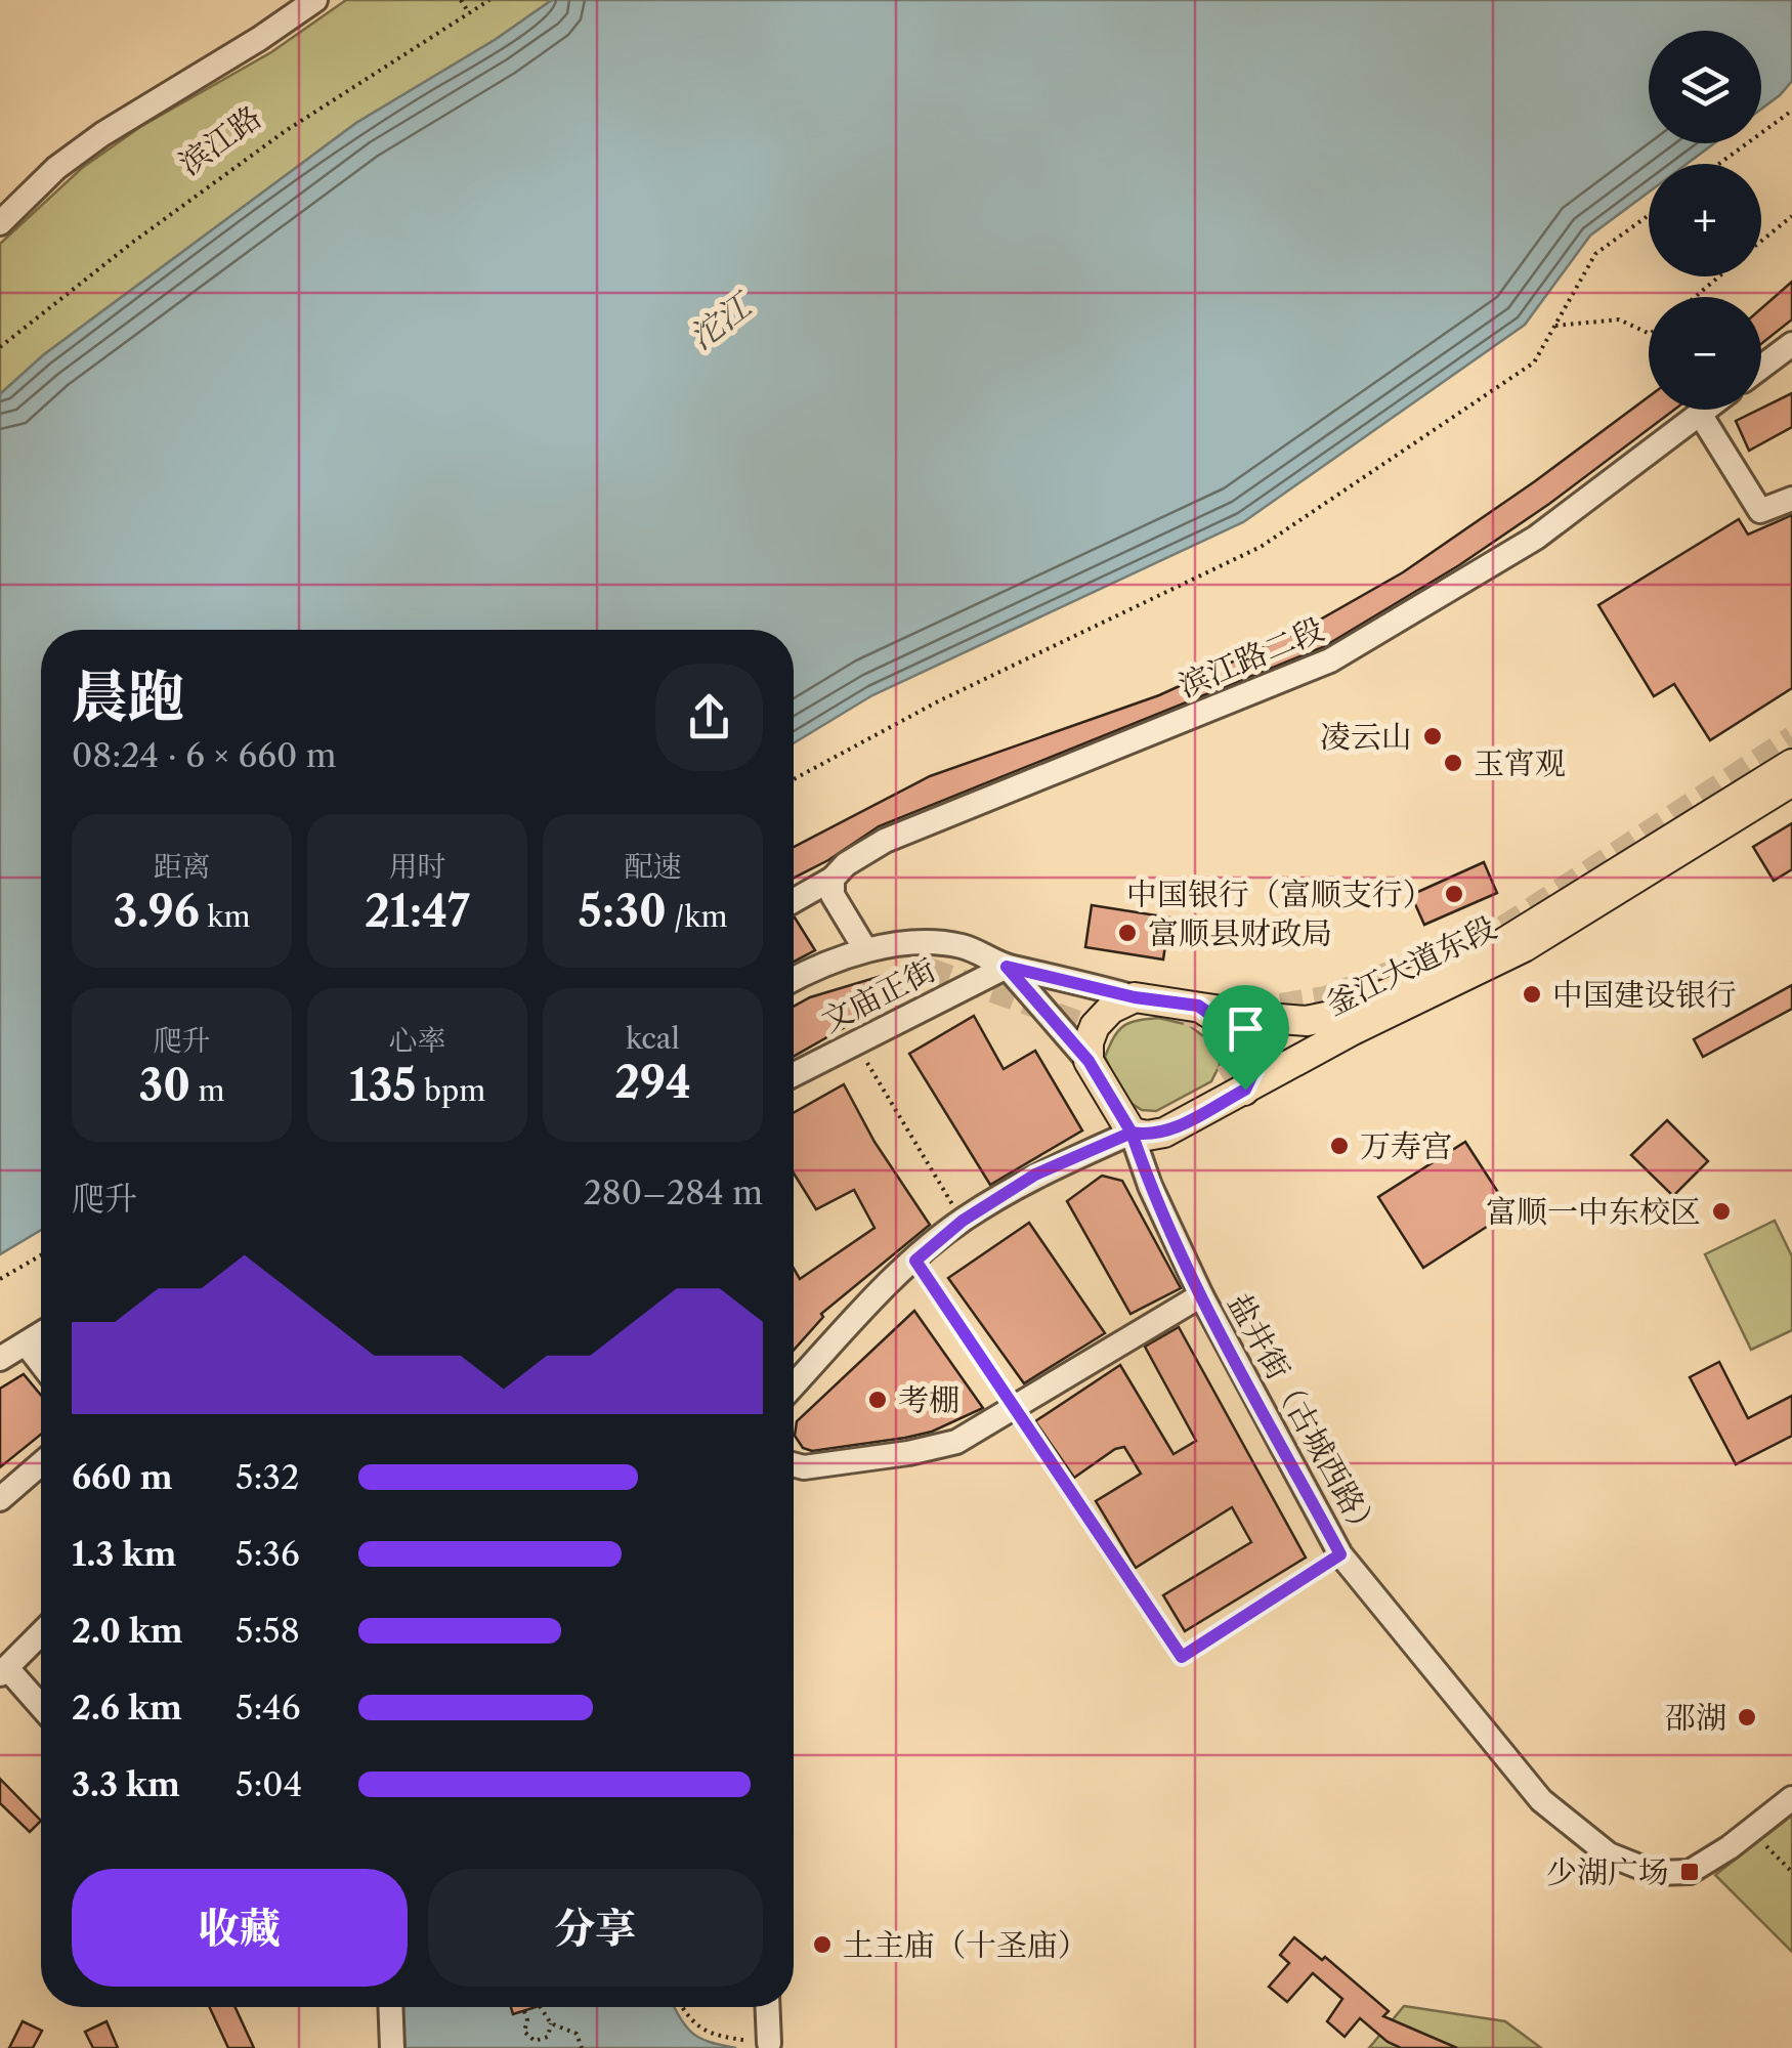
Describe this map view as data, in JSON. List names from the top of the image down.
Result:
{
  "streets": {
    "main road": ["釜江大道东段"],
    "street": ["滨江路二段", "文庙正街", "盐井街（古城西路）"],
    "path": ["滨江路"]
  },
  "crossings": [
    ["釜江大道东段", "盐井街（古城西路）"]
  ],
  "water": ["沱江"],
  "places": {
    "other": [
      "凌云山",
      "玉宵观",
      "中国银行（富顺支行）",
      "富顺县财政局",
      "中国建设银行",
      "万寿宫",
      "富顺一中东校区",
      "考棚",
      "邵湖",
      "土主庙（十圣庙）"
    ],
    "transit": ["少湖广场"]
  },
  "page": {
    "map_buttons": ["+", "−"],
    "heading": ["晨跑", "08:24 · 6 × 660 m"],
    "stats": [
      ["距离", "3.96 km"],
      ["用时", "21:47"],
      ["配速", "5:30 /km"],
      ["爬升", "30 m"],
      ["心率", "135 bpm"],
      ["kcal", "294"]
    ],
    "chart": ["爬升", "280–284 m"],
    "list": [
      {
        "name": "660 m",
        "note": "5:32"
      },
      {
        "name": "1.3 km",
        "note": "5:36"
      },
      {
        "name": "2.0 km",
        "note": "5:58"
      },
      {
        "name": "2.6 km",
        "note": "5:46"
      },
      {
        "name": "3.3 km",
        "note": "5:04"
      }
    ],
    "buttons": ["收藏", "分享"]
  }
}
